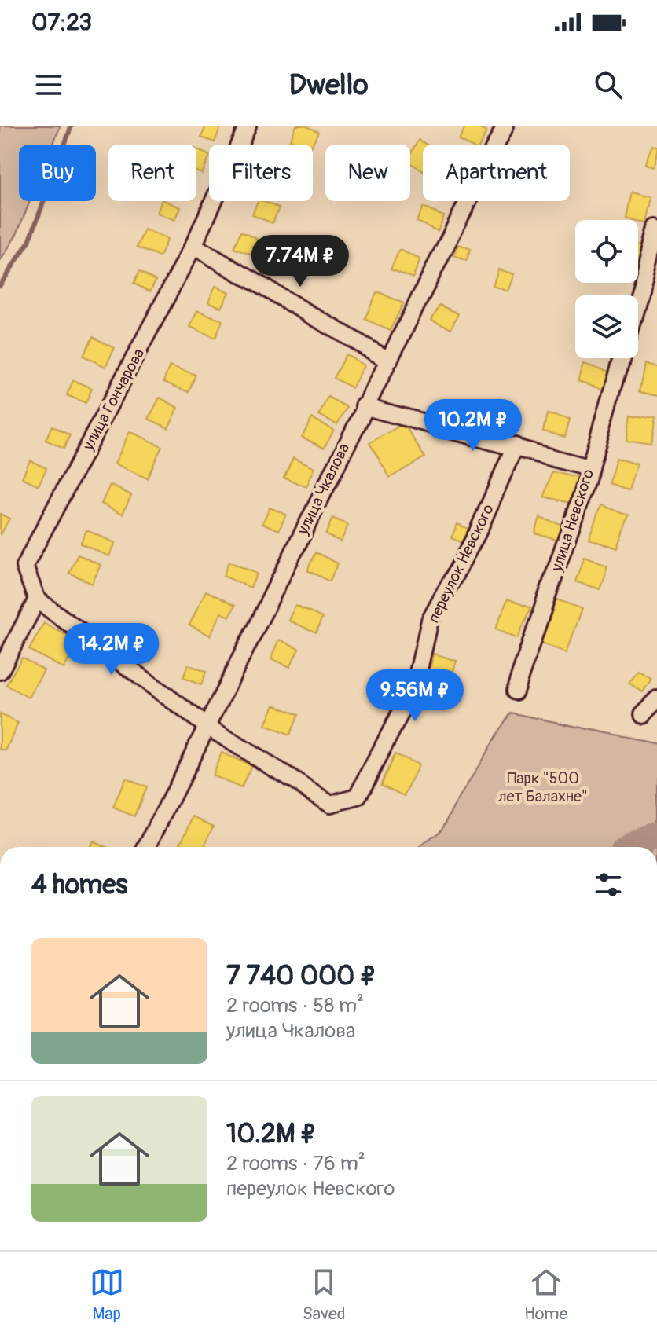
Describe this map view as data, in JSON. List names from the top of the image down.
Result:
{
  "streets": {
    "street": [
      "улица Гончарова",
      "улица Чкалова",
      "улица Невского",
      "переулок Невского"
    ]
  },
  "crossings": [
    ["улица Гончарова", "переулок Невского"],
    ["улица Чкалова", "переулок Невского"]
  ],
  "parks": ["Парк \"500 лет Балахне\""],
  "page": {
    "status": "07:23",
    "header": "Dwello",
    "chip": [
      "Buy",
      "Rent",
      "Filters",
      "New",
      "Apartment"
    ],
    "price": [
      "7.74M ₽",
      "10.2M ₽",
      "14.2M ₽",
      "9.56M ₽"
    ],
    "heading": "4 homes",
    "list": [
      {
        "name": "7 740 000 ₽",
        "note": "2 rooms · 58 m² · улица Чкалова"
      },
      {
        "name": "10.2M ₽",
        "note": "2 rooms · 76 m² · переулок Невского"
      }
    ],
    "tabs": ["Map", "Saved", "Home"]
  }
}
